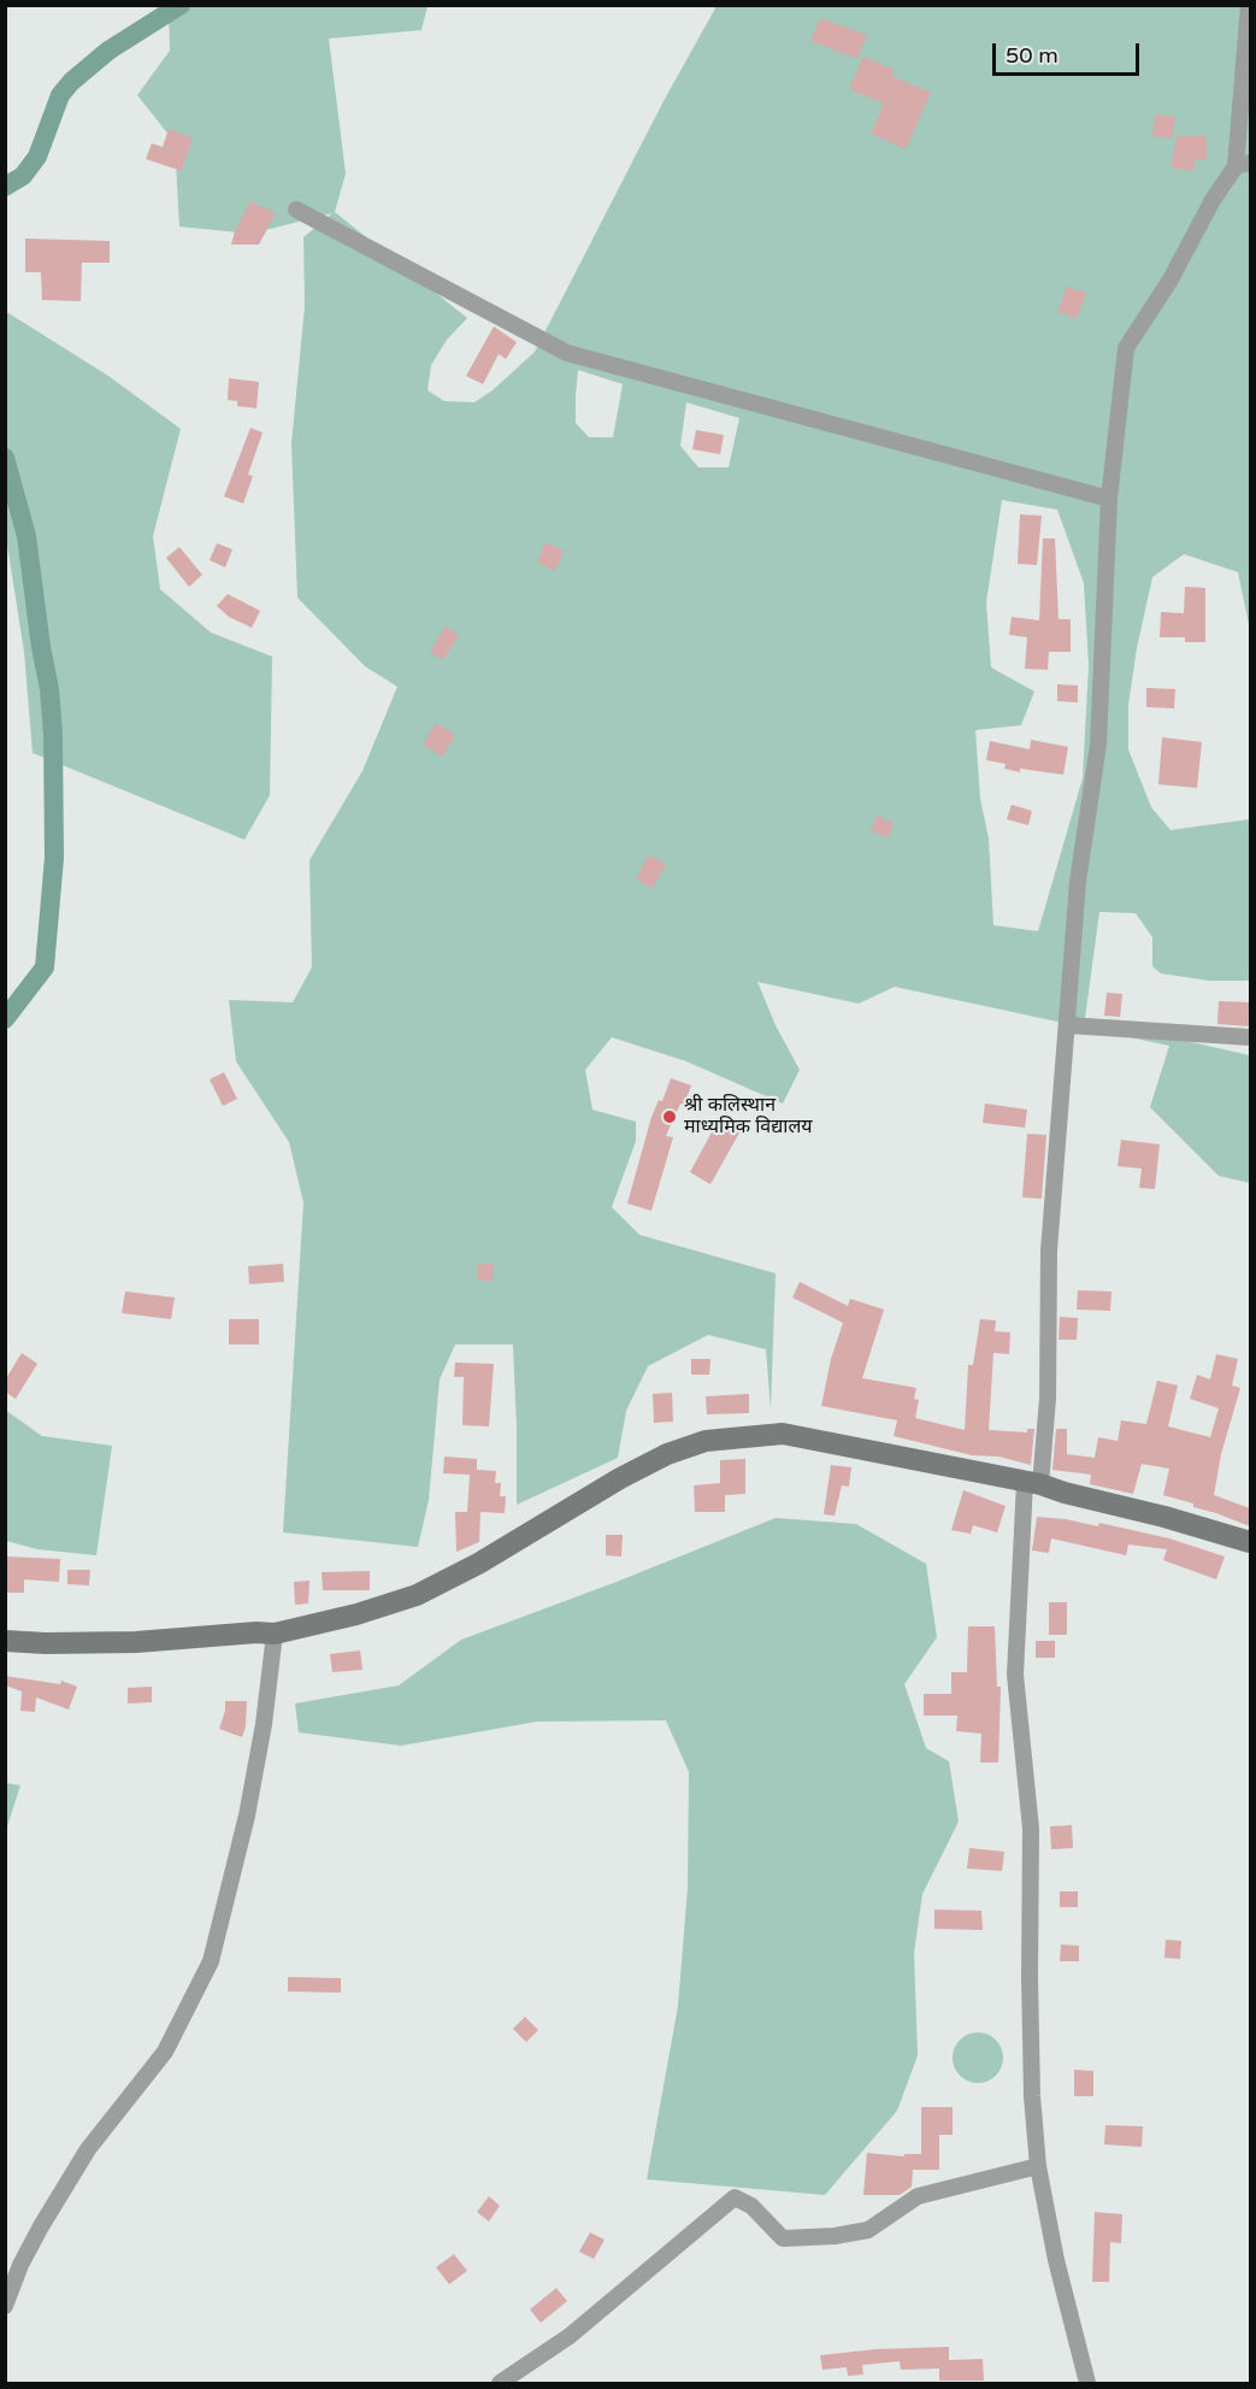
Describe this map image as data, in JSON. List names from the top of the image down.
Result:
{
  "places": ["श्री कलिस्थान माध्यमिक विद्यालय"],
  "scale_bar": "50 m"
}
